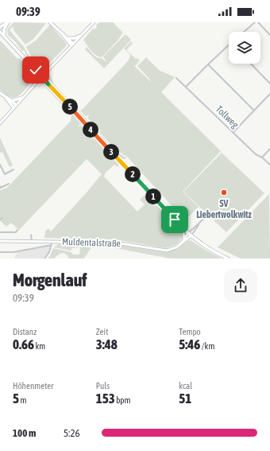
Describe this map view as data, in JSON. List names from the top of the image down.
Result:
{
  "streets": {
    "main road": ["Muldentalstraße"],
    "street": ["Tollweg"]
  },
  "places": ["SV Liebertwolkwitz"],
  "page": {
    "status": "09:39",
    "pins": [
      "5",
      "4",
      "3",
      "2",
      "1"
    ],
    "heading": ["Morgenlauf", "09:39"],
    "stats": [
      ["Distanz", "0.66 km"],
      ["Zeit", "3:48"],
      ["Tempo", "5:46 /km"],
      ["Höhenmeter", "5 m"],
      ["Puls", "153 bpm"],
      ["kcal", "51"]
    ],
    "list": [
      {
        "name": "100 m",
        "note": "5:26"
      }
    ]
  }
}
